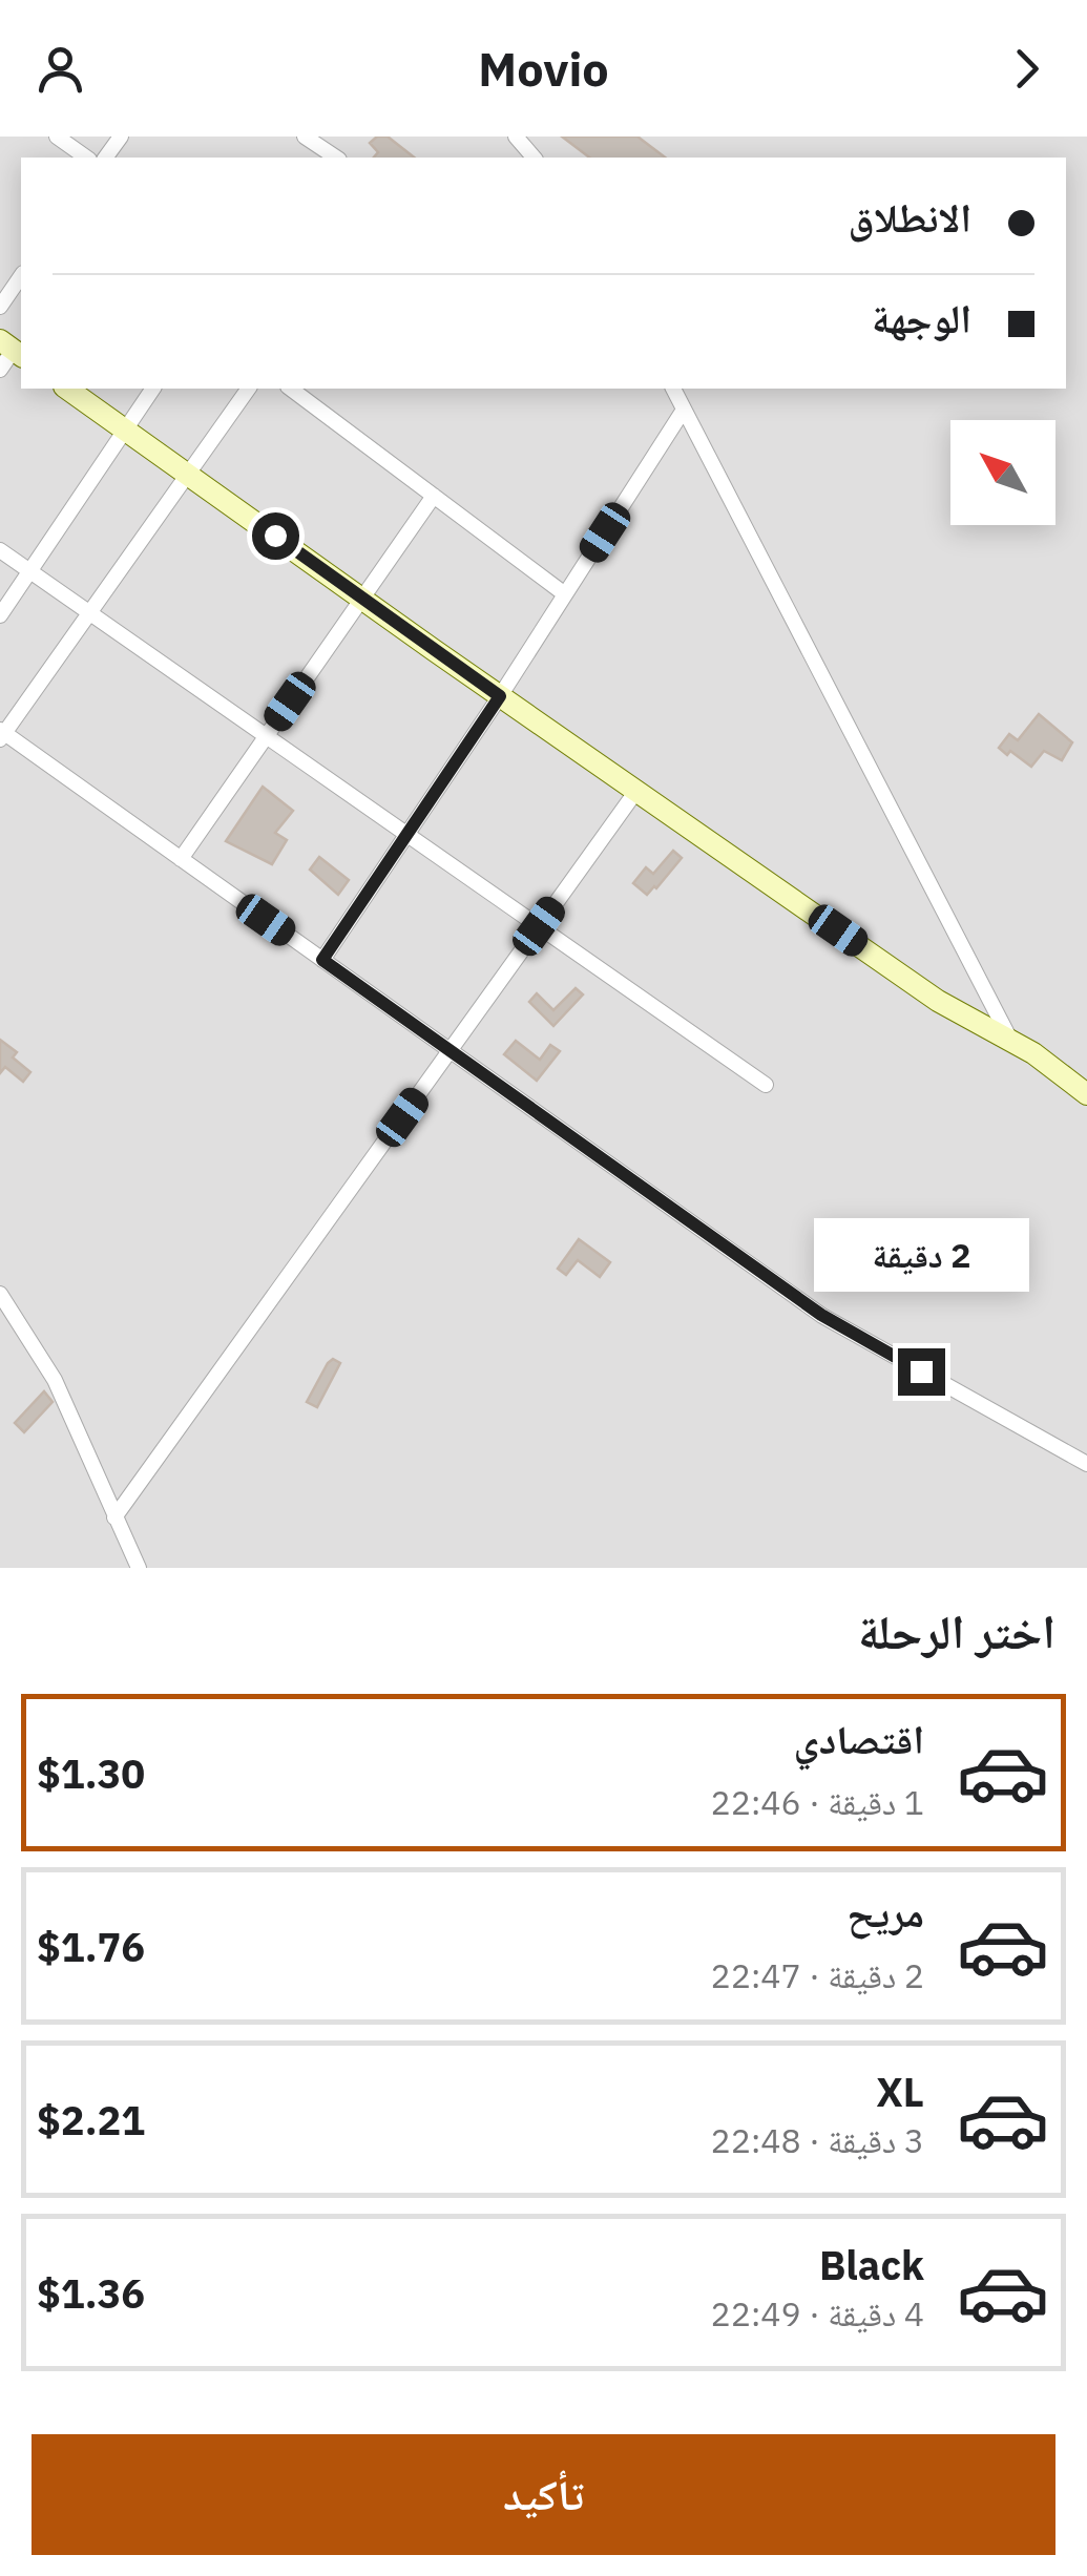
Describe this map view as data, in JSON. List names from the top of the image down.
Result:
{
  "north": "top left",
  "page": {
    "header": "Movio",
    "banner": ["الانطلاق", "الوجهة"],
    "bubble": "2 دقيقة",
    "heading": "اختر الرحلة",
    "list": [
      {
        "name": "اقتصادي",
        "note": "1 دقيقة · 22:46",
        "value": "$1.30"
      },
      {
        "name": "مريح",
        "note": "2 دقيقة · 22:47",
        "value": "$1.76"
      },
      {
        "name": "XL",
        "note": "3 دقيقة · 22:48",
        "value": "$2.21"
      },
      {
        "name": "Black",
        "note": "4 دقيقة · 22:49",
        "value": "$1.36"
      }
    ],
    "buttons": "تأكيد"
  }
}
